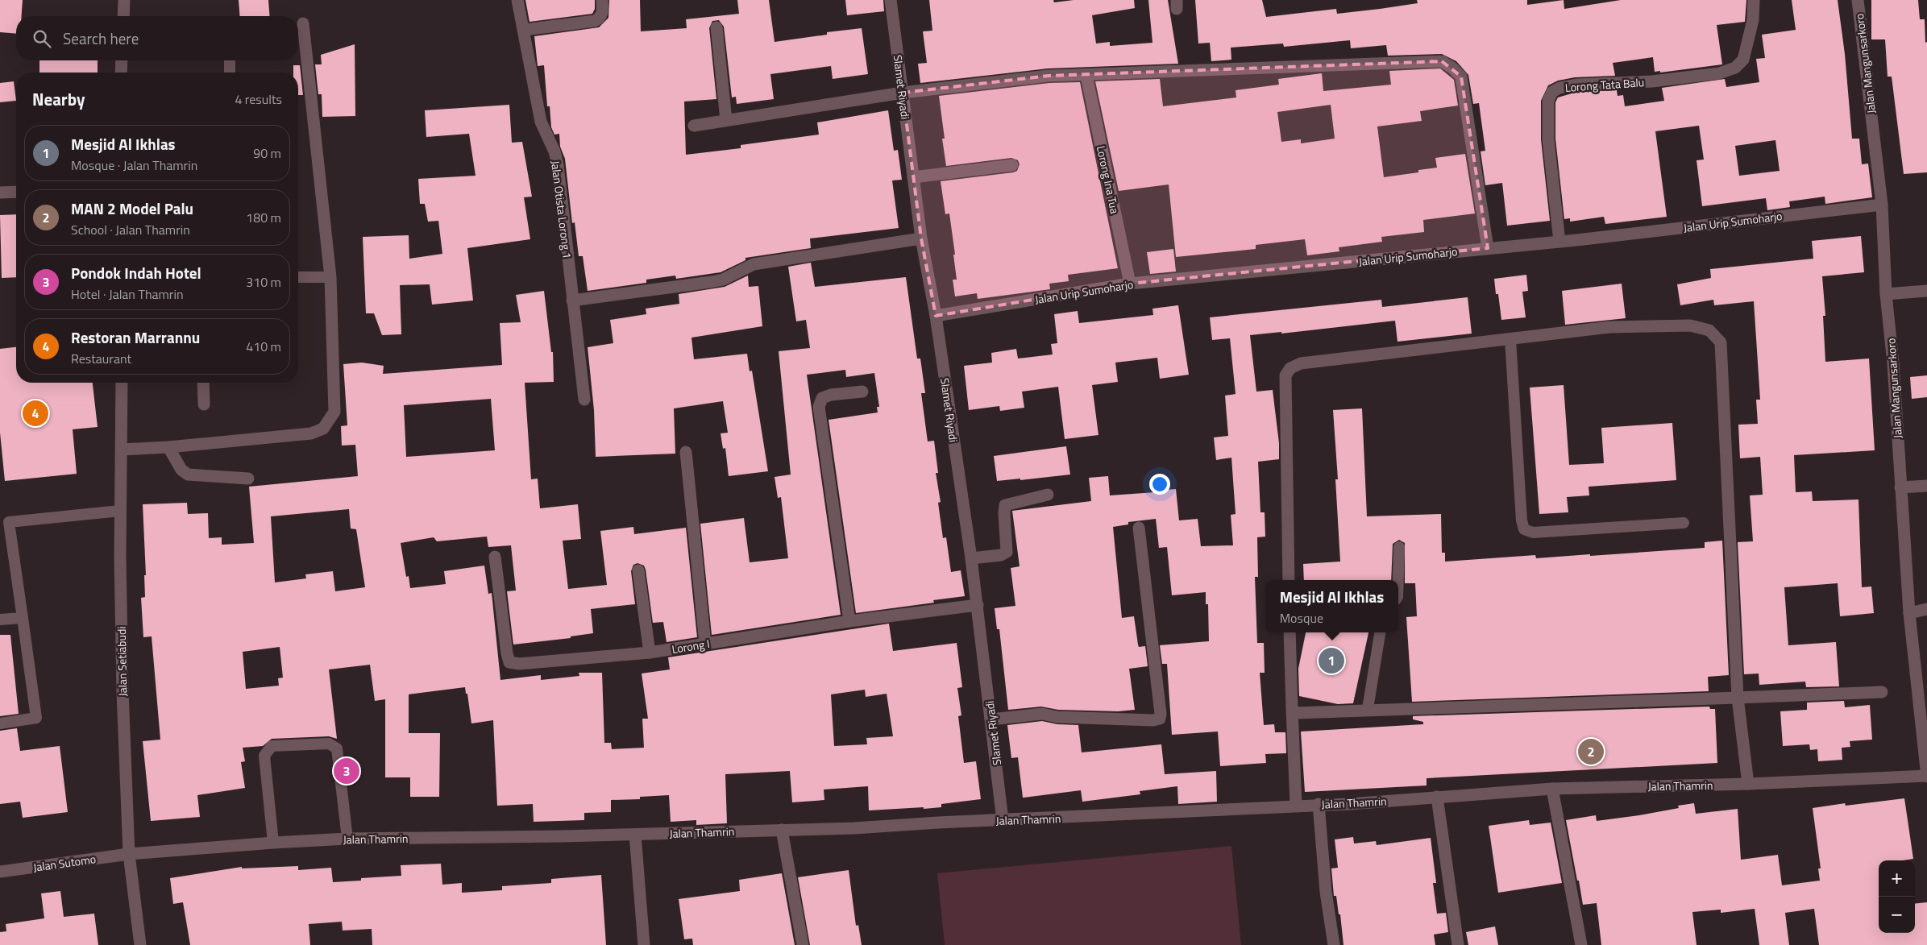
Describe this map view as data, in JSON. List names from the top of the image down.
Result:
{
  "streets": {
    "street": [
      "Jalan Mangunsarkoro",
      "Lorong Tata Balu",
      "Slamet Riyadi",
      "Lorong Ina Tua",
      "Jalan Otista Lorong 1",
      "Jalan Urip Sumoharjo",
      "Lorong I",
      "Jalan Setiabudi",
      "Jalan Thamrin",
      "Jalan Sutomo"
    ]
  },
  "crossings": [
    ["Jalan Mangunsarkoro", "Jalan Urip Sumoharjo"],
    ["Jalan Mangunsarkoro", "Jalan Thamrin"],
    ["Lorong Tata Balu", "Jalan Urip Sumoharjo"],
    ["Slamet Riyadi", "Jalan Urip Sumoharjo"],
    ["Slamet Riyadi", "Lorong I"],
    ["Slamet Riyadi", "Jalan Thamrin"],
    ["Lorong Ina Tua", "Jalan Urip Sumoharjo"],
    ["Jalan Setiabudi", "Jalan Thamrin"],
    ["Jalan Setiabudi", "Jalan Sutomo"],
    ["Jalan Thamrin", "Jalan Sutomo"]
  ],
  "page": {
    "search": "Search here",
    "heading": ["Nearby", "4 results"],
    "list": [
      {
        "mark": "1",
        "name": "Mesjid Al Ikhlas",
        "note": "Mosque · Jalan Thamrin",
        "value": "90 m"
      },
      {
        "mark": "2",
        "name": "MAN 2 Model Palu",
        "note": "School · Jalan Thamrin",
        "value": "180 m"
      },
      {
        "mark": "3",
        "name": "Pondok Indah Hotel",
        "note": "Hotel · Jalan Thamrin",
        "value": "310 m"
      },
      {
        "mark": "4",
        "name": "Restoran Marrannu",
        "note": "Restaurant",
        "value": "410 m"
      }
    ],
    "pins": [
      "4",
      "1",
      "2",
      "3"
    ],
    "popup": ["Mesjid Al Ikhlas", "Mosque"],
    "map_buttons": ["+", "−"]
  }
}
